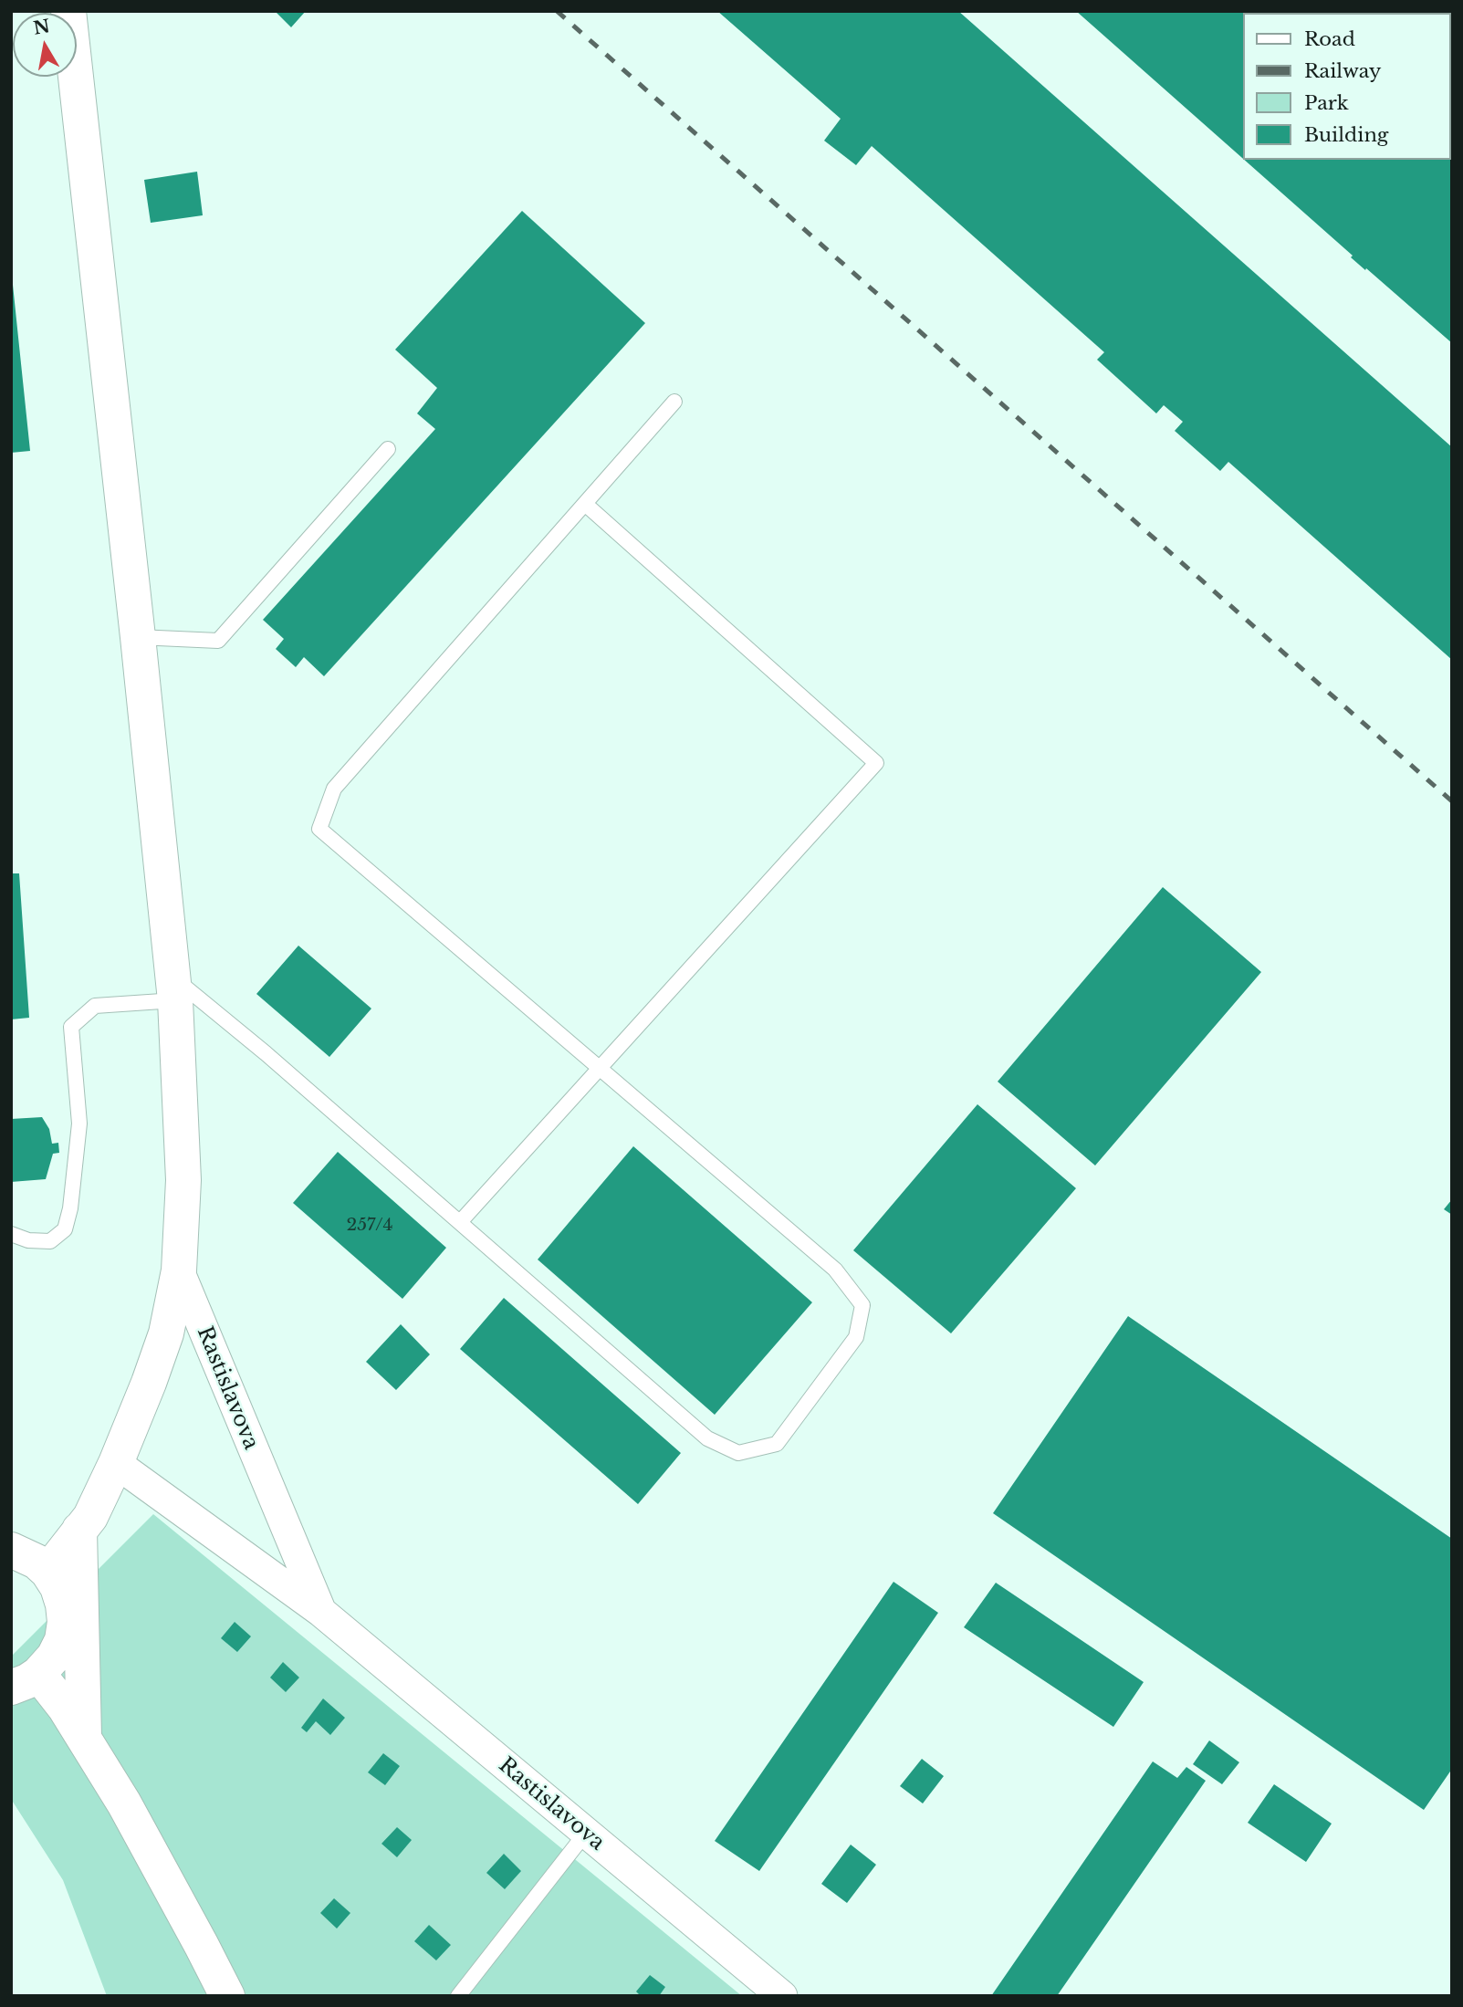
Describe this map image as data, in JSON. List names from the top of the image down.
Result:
{
  "streets": {
    "street": ["Rastislavova"]
  },
  "house_numbers": ["257/4"],
  "legend": [
    "Road",
    "Railway",
    "Park",
    "Building"
  ],
  "north": "top"
}
